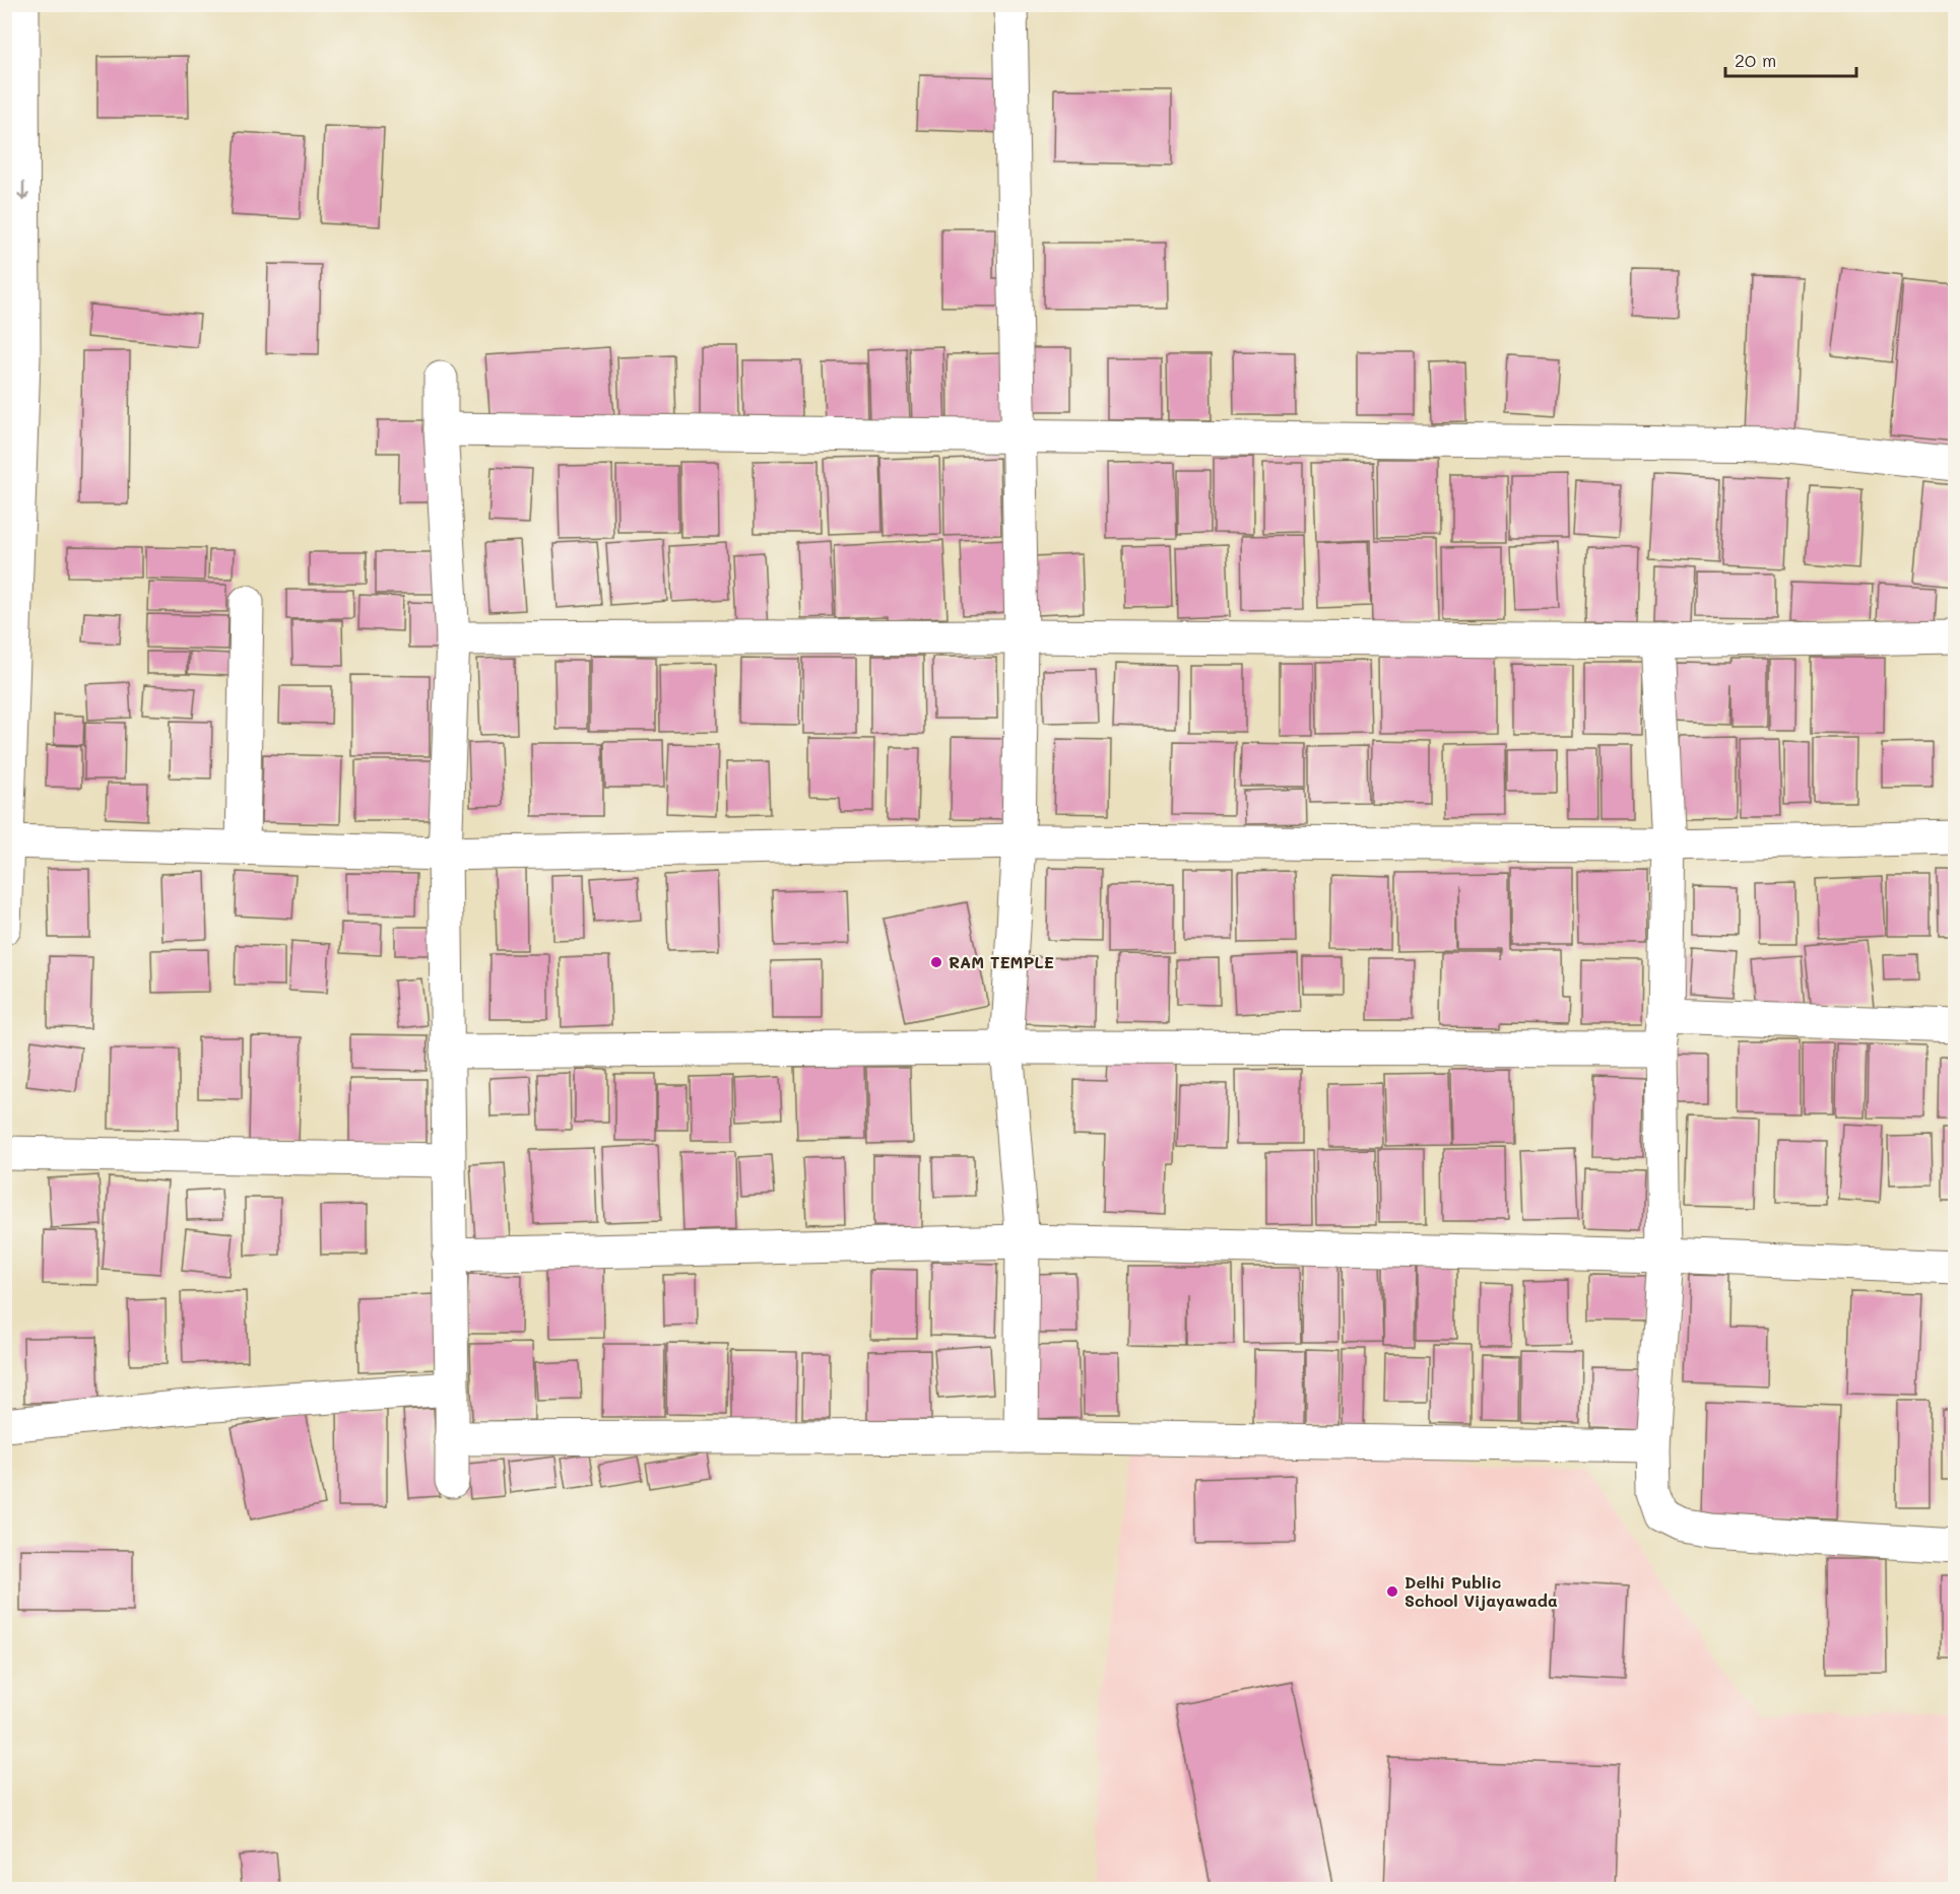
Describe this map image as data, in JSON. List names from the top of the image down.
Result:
{
  "places": ["RAM TEMPLE", "Delhi Public School Vijayawada"],
  "scale_bar": "20 m"
}
